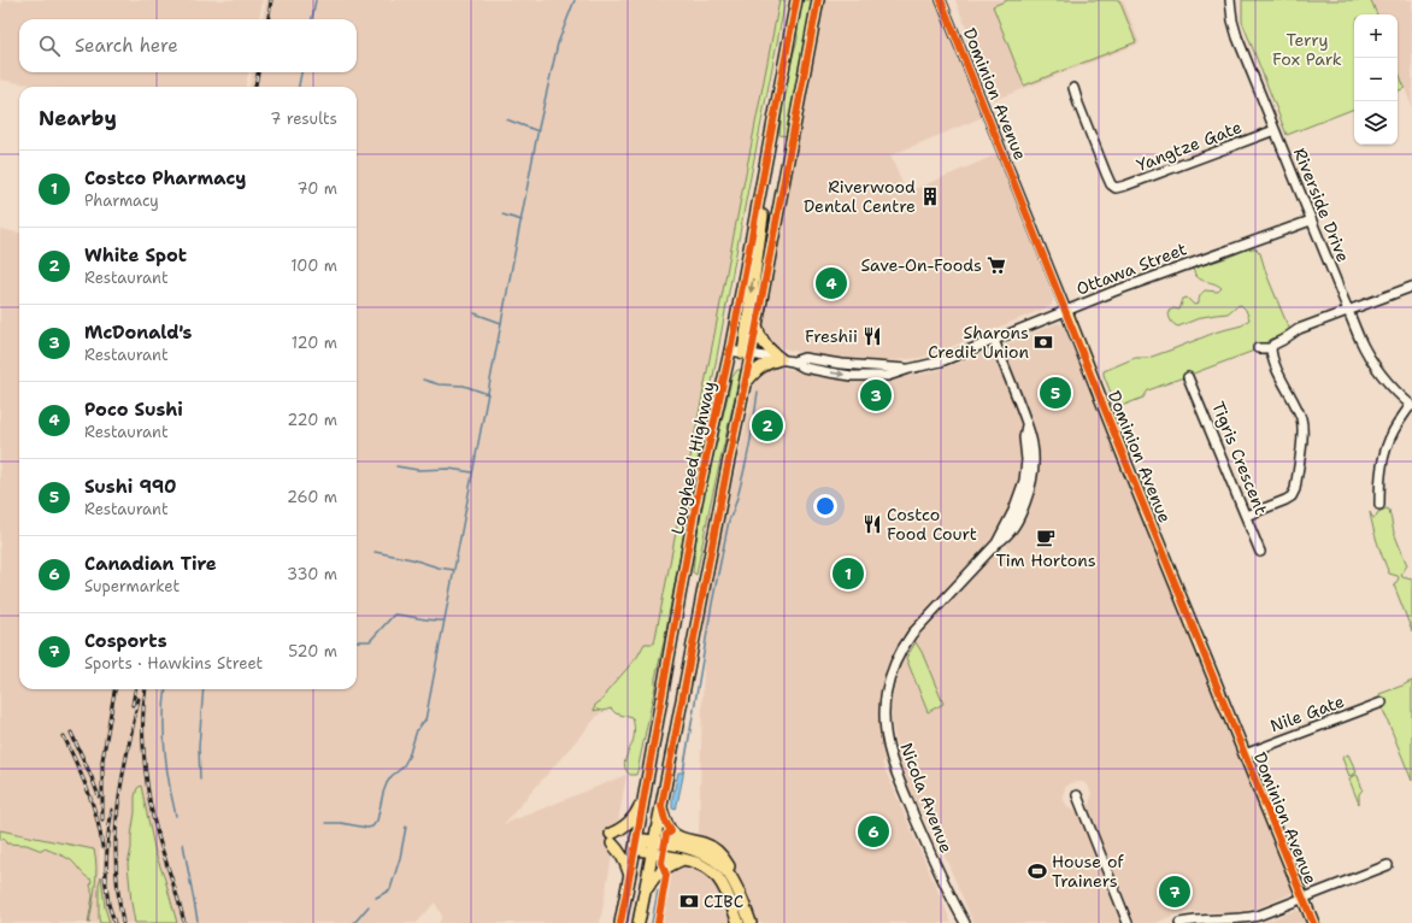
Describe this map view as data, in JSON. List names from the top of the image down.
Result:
{
  "streets": {
    "main road": ["Dominion Avenue", "Lougheed Highway"],
    "street": [
      "Yangtze Gate",
      "Riverside Drive",
      "Ottawa Street",
      "Tigris Crescent",
      "Nile Gate",
      "Nicola Avenue"
    ]
  },
  "crossings": [
    ["Dominion Avenue", "Ottawa Street"],
    ["Dominion Avenue", "Nile Gate"],
    ["Yangtze Gate", "Riverside Drive"],
    ["Riverside Drive", "Ottawa Street"],
    ["Ottawa Street", "Lougheed Highway"],
    ["Ottawa Street", "Nicola Avenue"]
  ],
  "parks": ["Terry Fox Park"],
  "places": {
    "building": ["Riverwood Dental Centre"],
    "supermarket": ["Save-On-Foods"],
    "restaurant": ["Freshii", "Costco Food Court"],
    "bank": ["Sharons Credit Union", "CIBC"],
    "cafe": ["Tim Hortons"],
    "sports": ["House of Trainers"]
  },
  "page": {
    "map_buttons": ["+", "−"],
    "search": "Search here",
    "heading": ["Nearby", "7 results"],
    "list": [
      {
        "mark": "1",
        "name": "Costco Pharmacy",
        "note": "Pharmacy",
        "value": "70 m"
      },
      {
        "mark": "2",
        "name": "White Spot",
        "note": "Restaurant",
        "value": "100 m"
      },
      {
        "mark": "3",
        "name": "McDonald's",
        "note": "Restaurant",
        "value": "120 m"
      },
      {
        "mark": "4",
        "name": "Poco Sushi",
        "note": "Restaurant",
        "value": "220 m"
      },
      {
        "mark": "5",
        "name": "Sushi 990",
        "note": "Restaurant",
        "value": "260 m"
      },
      {
        "mark": "6",
        "name": "Canadian Tire",
        "note": "Supermarket",
        "value": "330 m"
      },
      {
        "mark": "7",
        "name": "Cosports",
        "note": "Sports · Hawkins Street",
        "value": "520 m"
      }
    ],
    "pins": [
      "4",
      "5",
      "3",
      "2",
      "1",
      "6",
      "7"
    ]
  }
}
